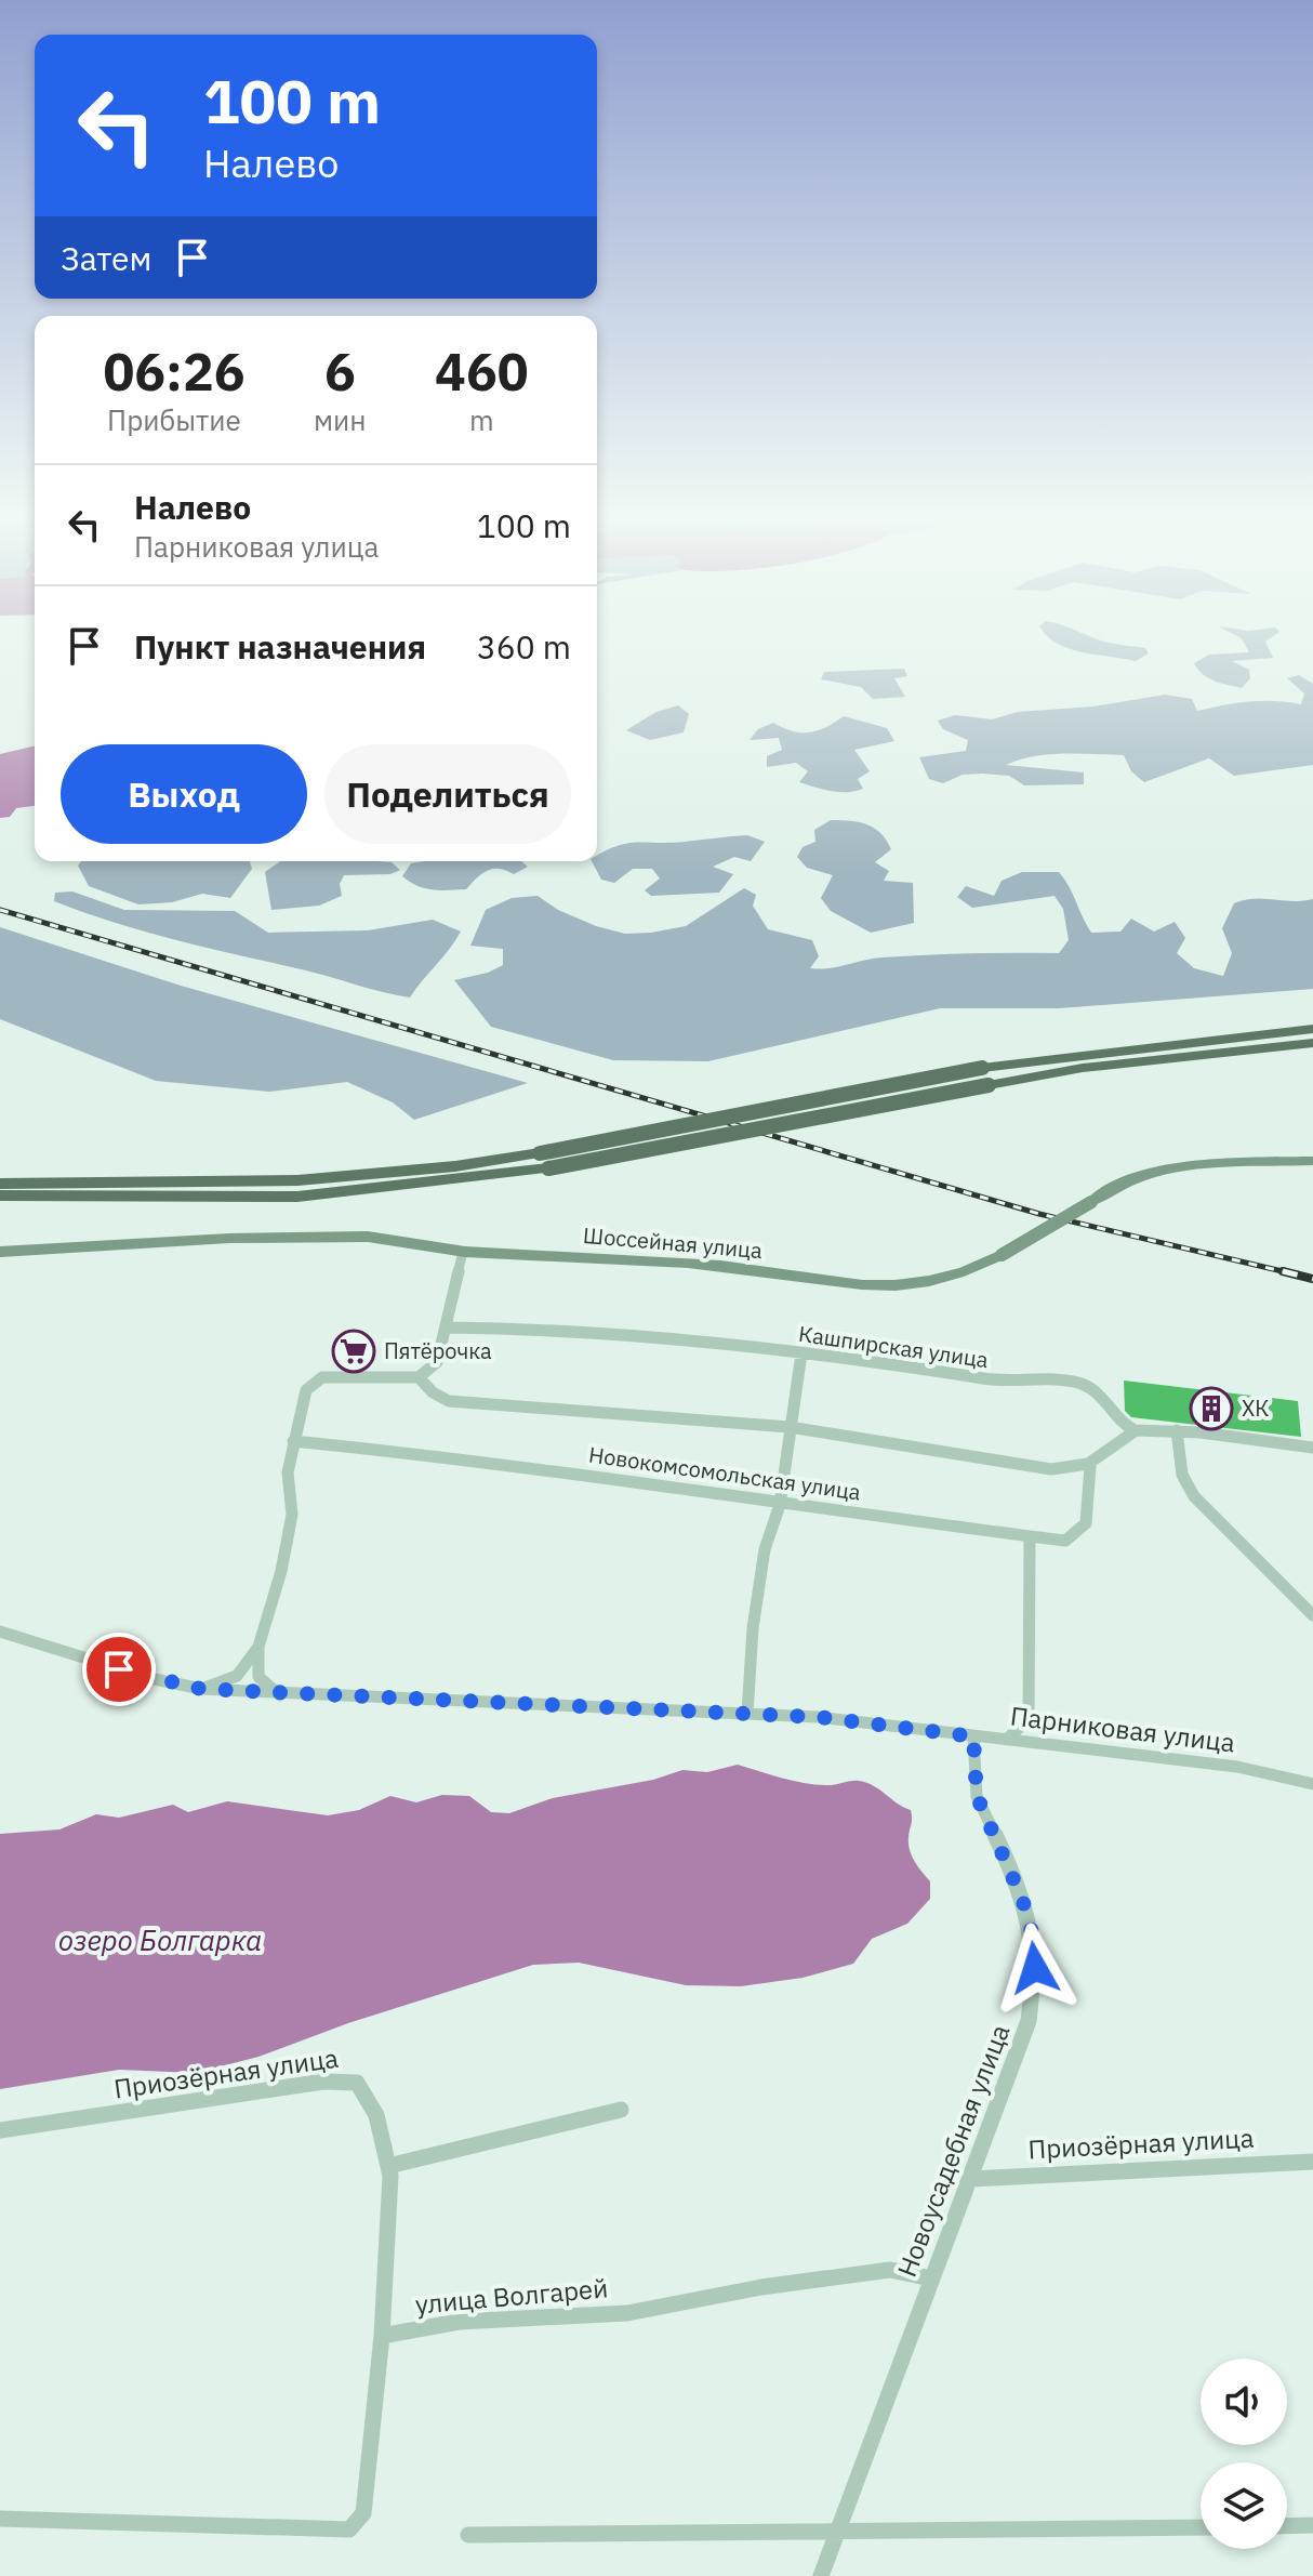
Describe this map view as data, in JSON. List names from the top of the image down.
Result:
{
  "streets": {
    "main road": ["Шоссейная улица"],
    "street": [
      "Кашпирская улица",
      "Новокомсомольская улица",
      "Парниковая улица",
      "Приозёрная улица",
      "Новоусадебная улица",
      "улица Волгарей"
    ]
  },
  "crossings": [
    ["Парниковая улица", "Новоусадебная улица"],
    ["Приозёрная улица", "Новоусадебная улица"],
    ["Приозёрная улица", "улица Волгарей"],
    ["Новоусадебная улица", "улица Волгарей"]
  ],
  "water": ["озеро Болгарка"],
  "places": {
    "supermarket": ["Пятёрочка"],
    "building": ["ХК"]
  },
  "page": {
    "turn": ["100 m", "Налево"],
    "then": "Затем",
    "eta": [
      "06:26",
      "Прибытие",
      "6",
      "мин",
      "460",
      "m"
    ],
    "list": [
      {
        "name": "Налево",
        "note": "Парниковая улица",
        "value": "100 m"
      },
      {
        "name": "Пункт назначения",
        "value": "360 m"
      }
    ],
    "buttons": ["Выход", "Поделиться"]
  }
}
